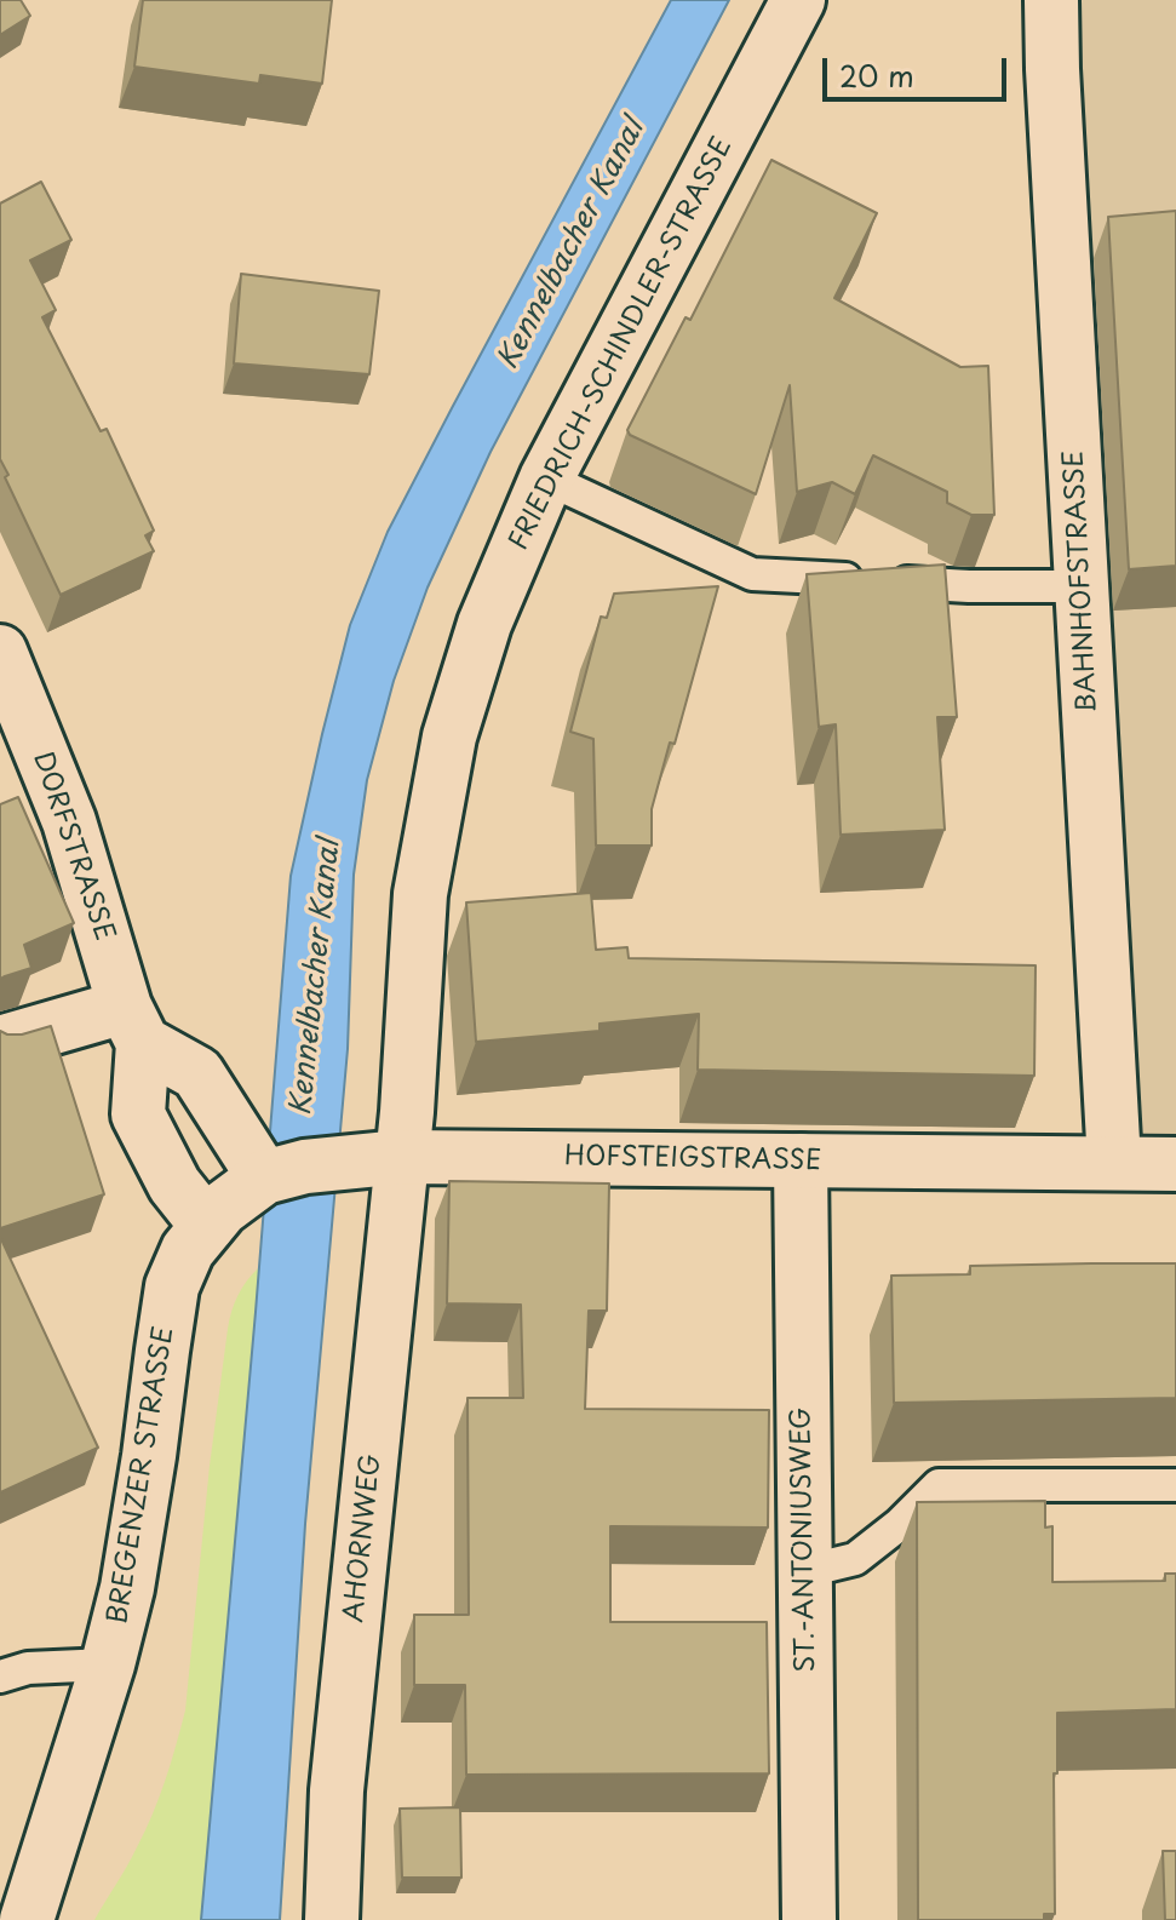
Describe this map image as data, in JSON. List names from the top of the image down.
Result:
{
  "streets": {
    "street": [
      "FRIEDRICH-SCHINDLER-STRASSE",
      "BAHNHOFSTRASSE",
      "DORFSTRASSE",
      "HOFSTEIGSTRASSE",
      "BREGENZER STRASSE",
      "AHORNWEG",
      "ST.-ANTONIUSWEG"
    ]
  },
  "crossings": [
    ["FRIEDRICH-SCHINDLER-STRASSE", "HOFSTEIGSTRASSE"],
    ["FRIEDRICH-SCHINDLER-STRASSE", "AHORNWEG"],
    ["BAHNHOFSTRASSE", "HOFSTEIGSTRASSE"],
    ["DORFSTRASSE", "HOFSTEIGSTRASSE"],
    ["DORFSTRASSE", "BREGENZER STRASSE"],
    ["HOFSTEIGSTRASSE", "BREGENZER STRASSE"],
    ["HOFSTEIGSTRASSE", "AHORNWEG"],
    ["HOFSTEIGSTRASSE", "ST.-ANTONIUSWEG"]
  ],
  "water": ["Kennelbacher Kanal"],
  "scale_bar": "20 m"
}
